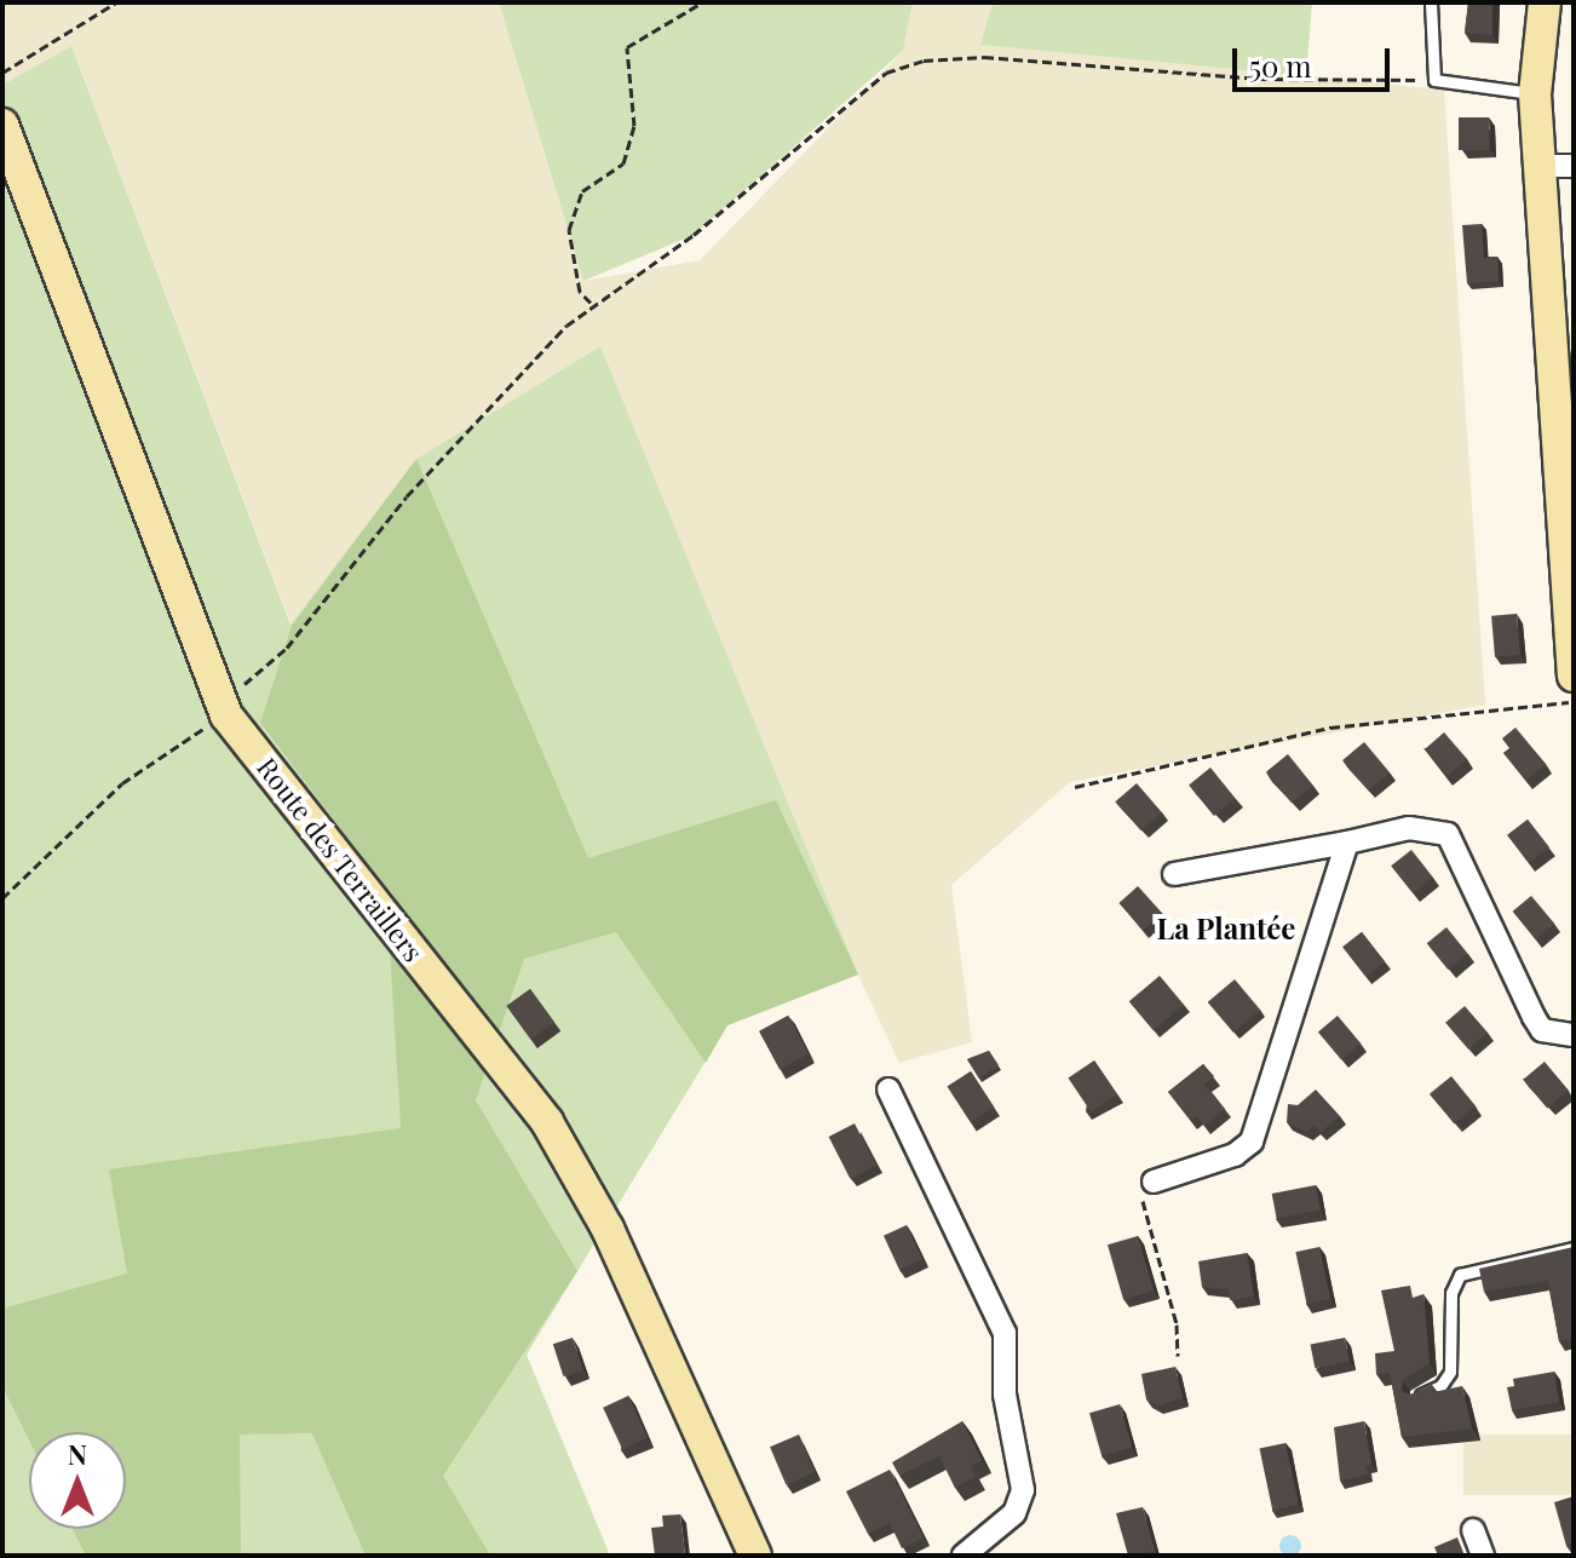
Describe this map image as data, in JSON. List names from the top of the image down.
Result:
{
  "streets": {
    "street": ["Route des Terraillers"]
  },
  "districts": ["La Plantée"],
  "scale_bar": "50 m",
  "north": "top"
}
